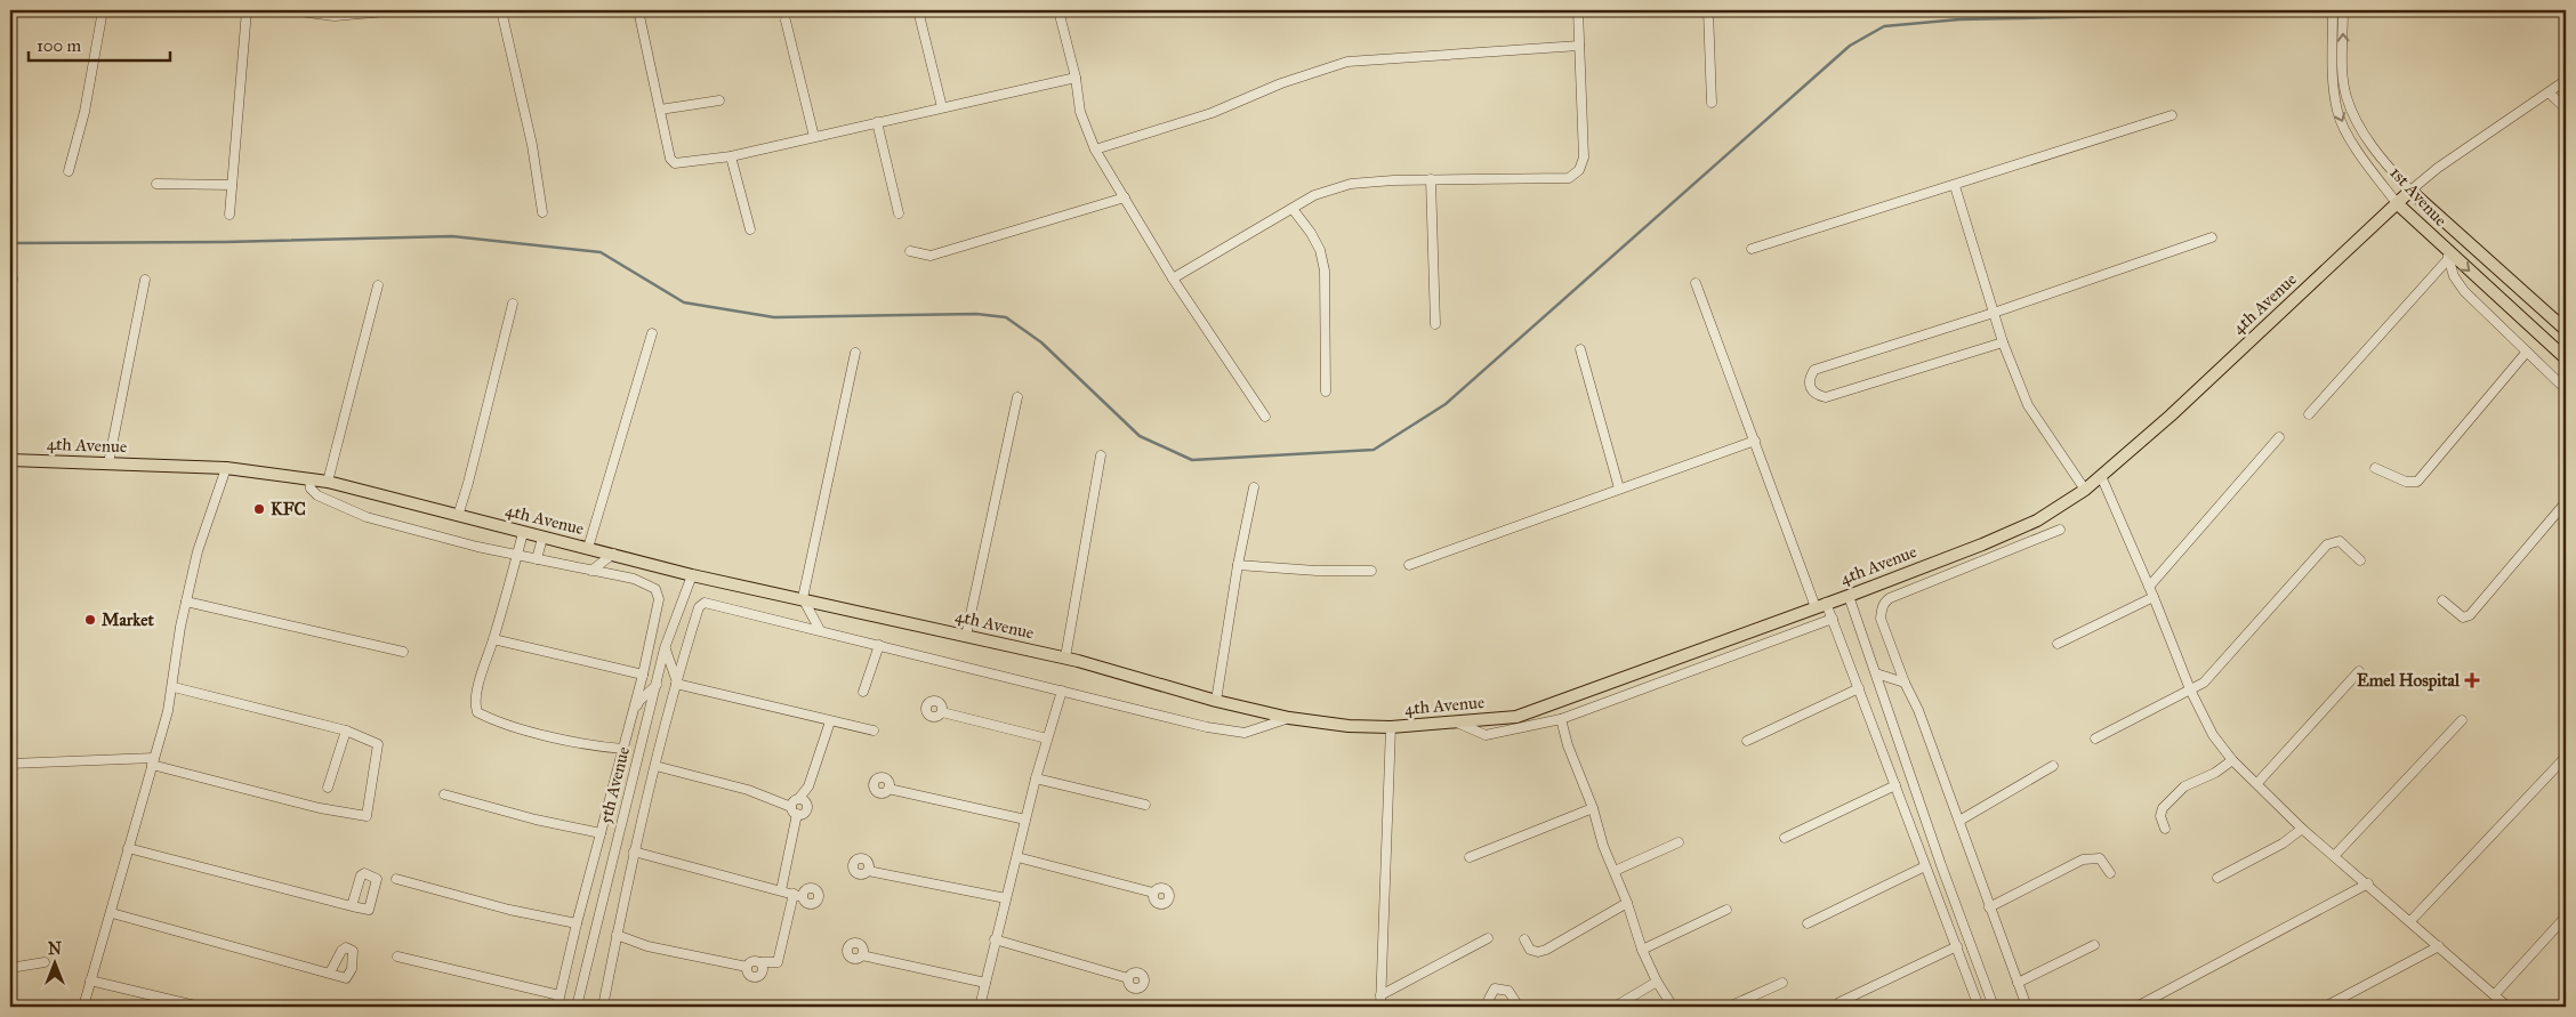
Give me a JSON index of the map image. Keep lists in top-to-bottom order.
{
  "streets": {
    "main road": ["1st Avenue", "4th Avenue"],
    "street": ["5th Avenue"]
  },
  "crossings": [
    ["1st Avenue", "4th Avenue"],
    ["4th Avenue", "5th Avenue"]
  ],
  "places": {
    "other": ["KFC", "Market"],
    "health": ["Emel Hospital"]
  },
  "scale_bar": "100 m",
  "north": "top"
}
